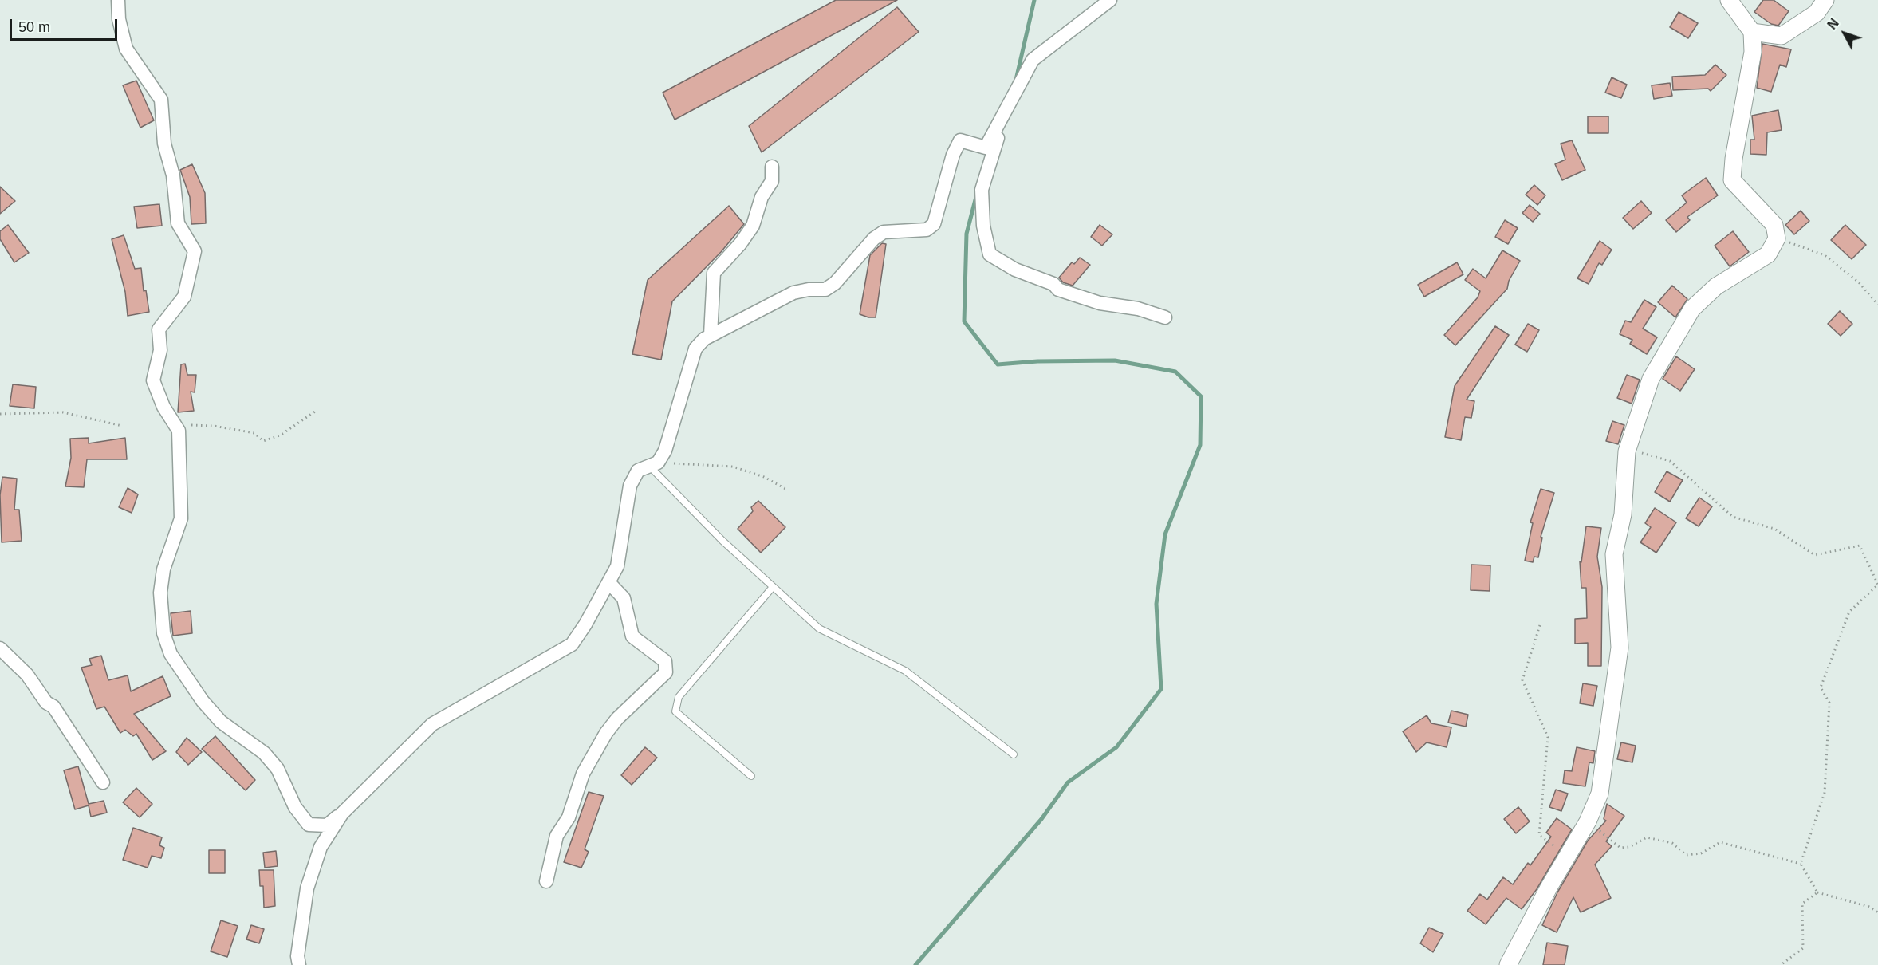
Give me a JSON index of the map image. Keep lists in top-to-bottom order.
{
  "scale_bar": "50 m",
  "north": "top left"
}
